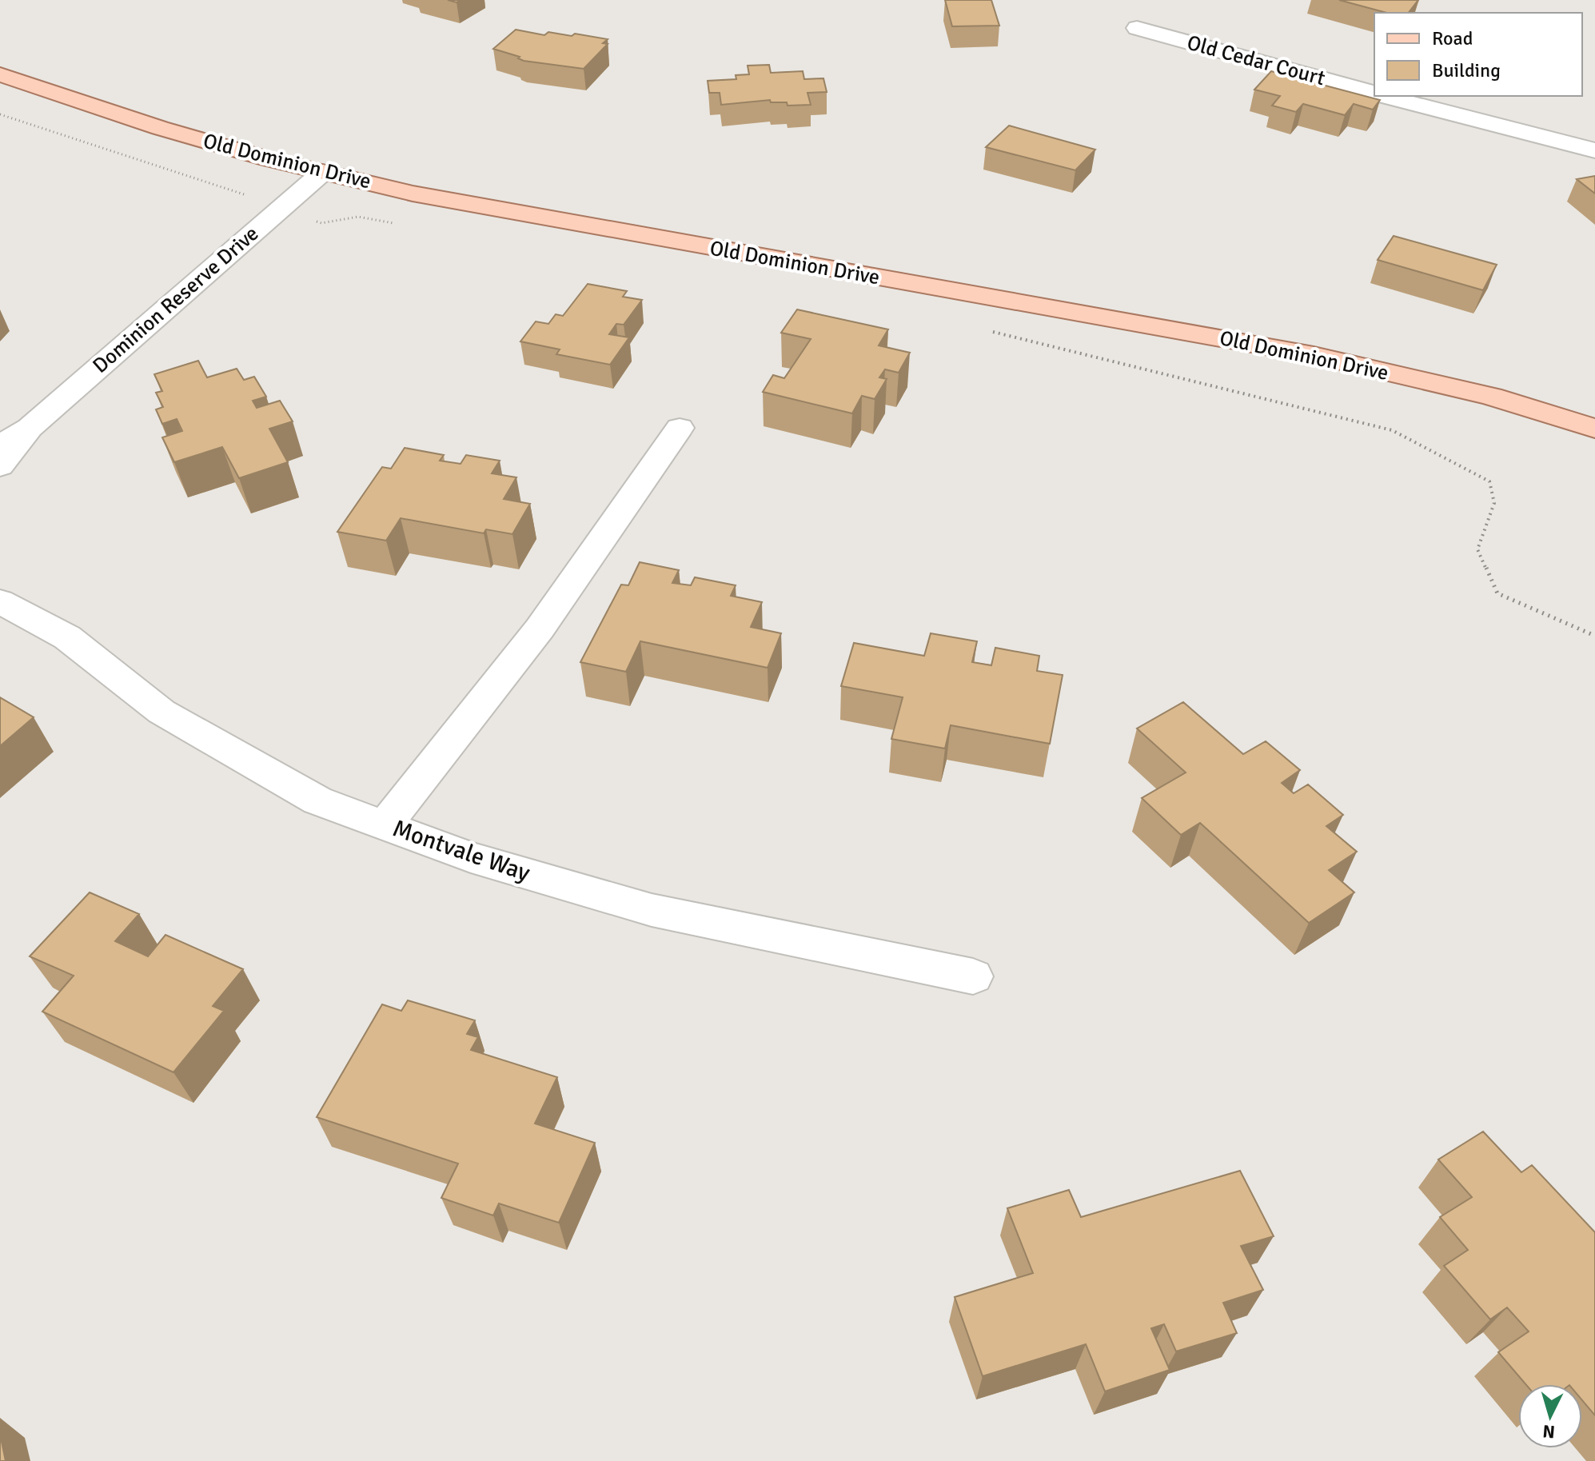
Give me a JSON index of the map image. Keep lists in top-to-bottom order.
{
  "streets": {
    "main road": ["Old Dominion Drive"],
    "street": ["Old Cedar Court", "Dominion Reserve Drive", "Montvale Way"]
  },
  "crossings": [
    ["Old Dominion Drive", "Dominion Reserve Drive"]
  ],
  "legend": ["Road", "Building"],
  "north": "bottom"
}
